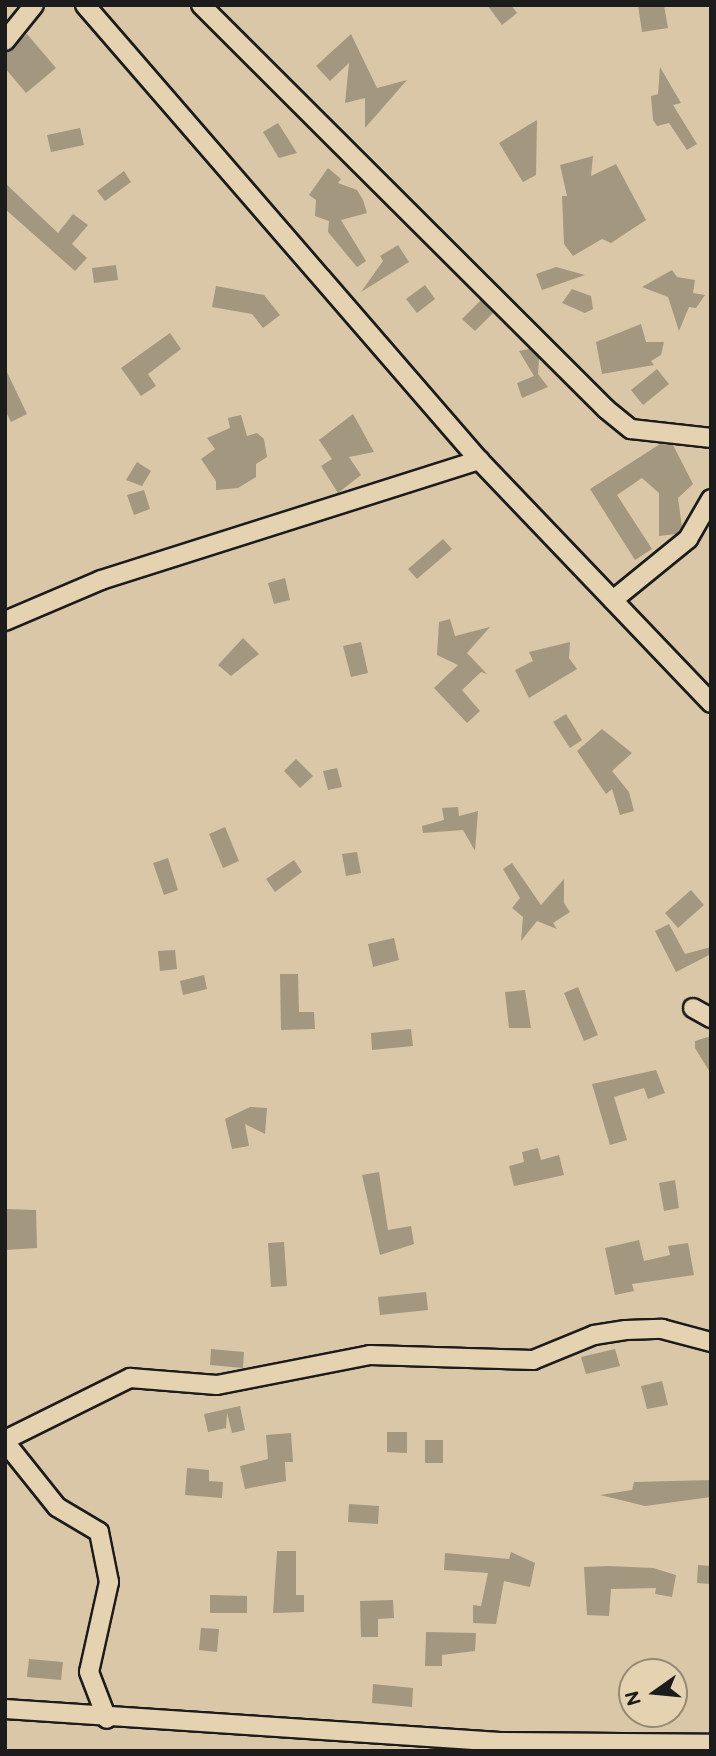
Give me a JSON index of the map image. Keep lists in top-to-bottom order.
{
  "north": "left"
}
